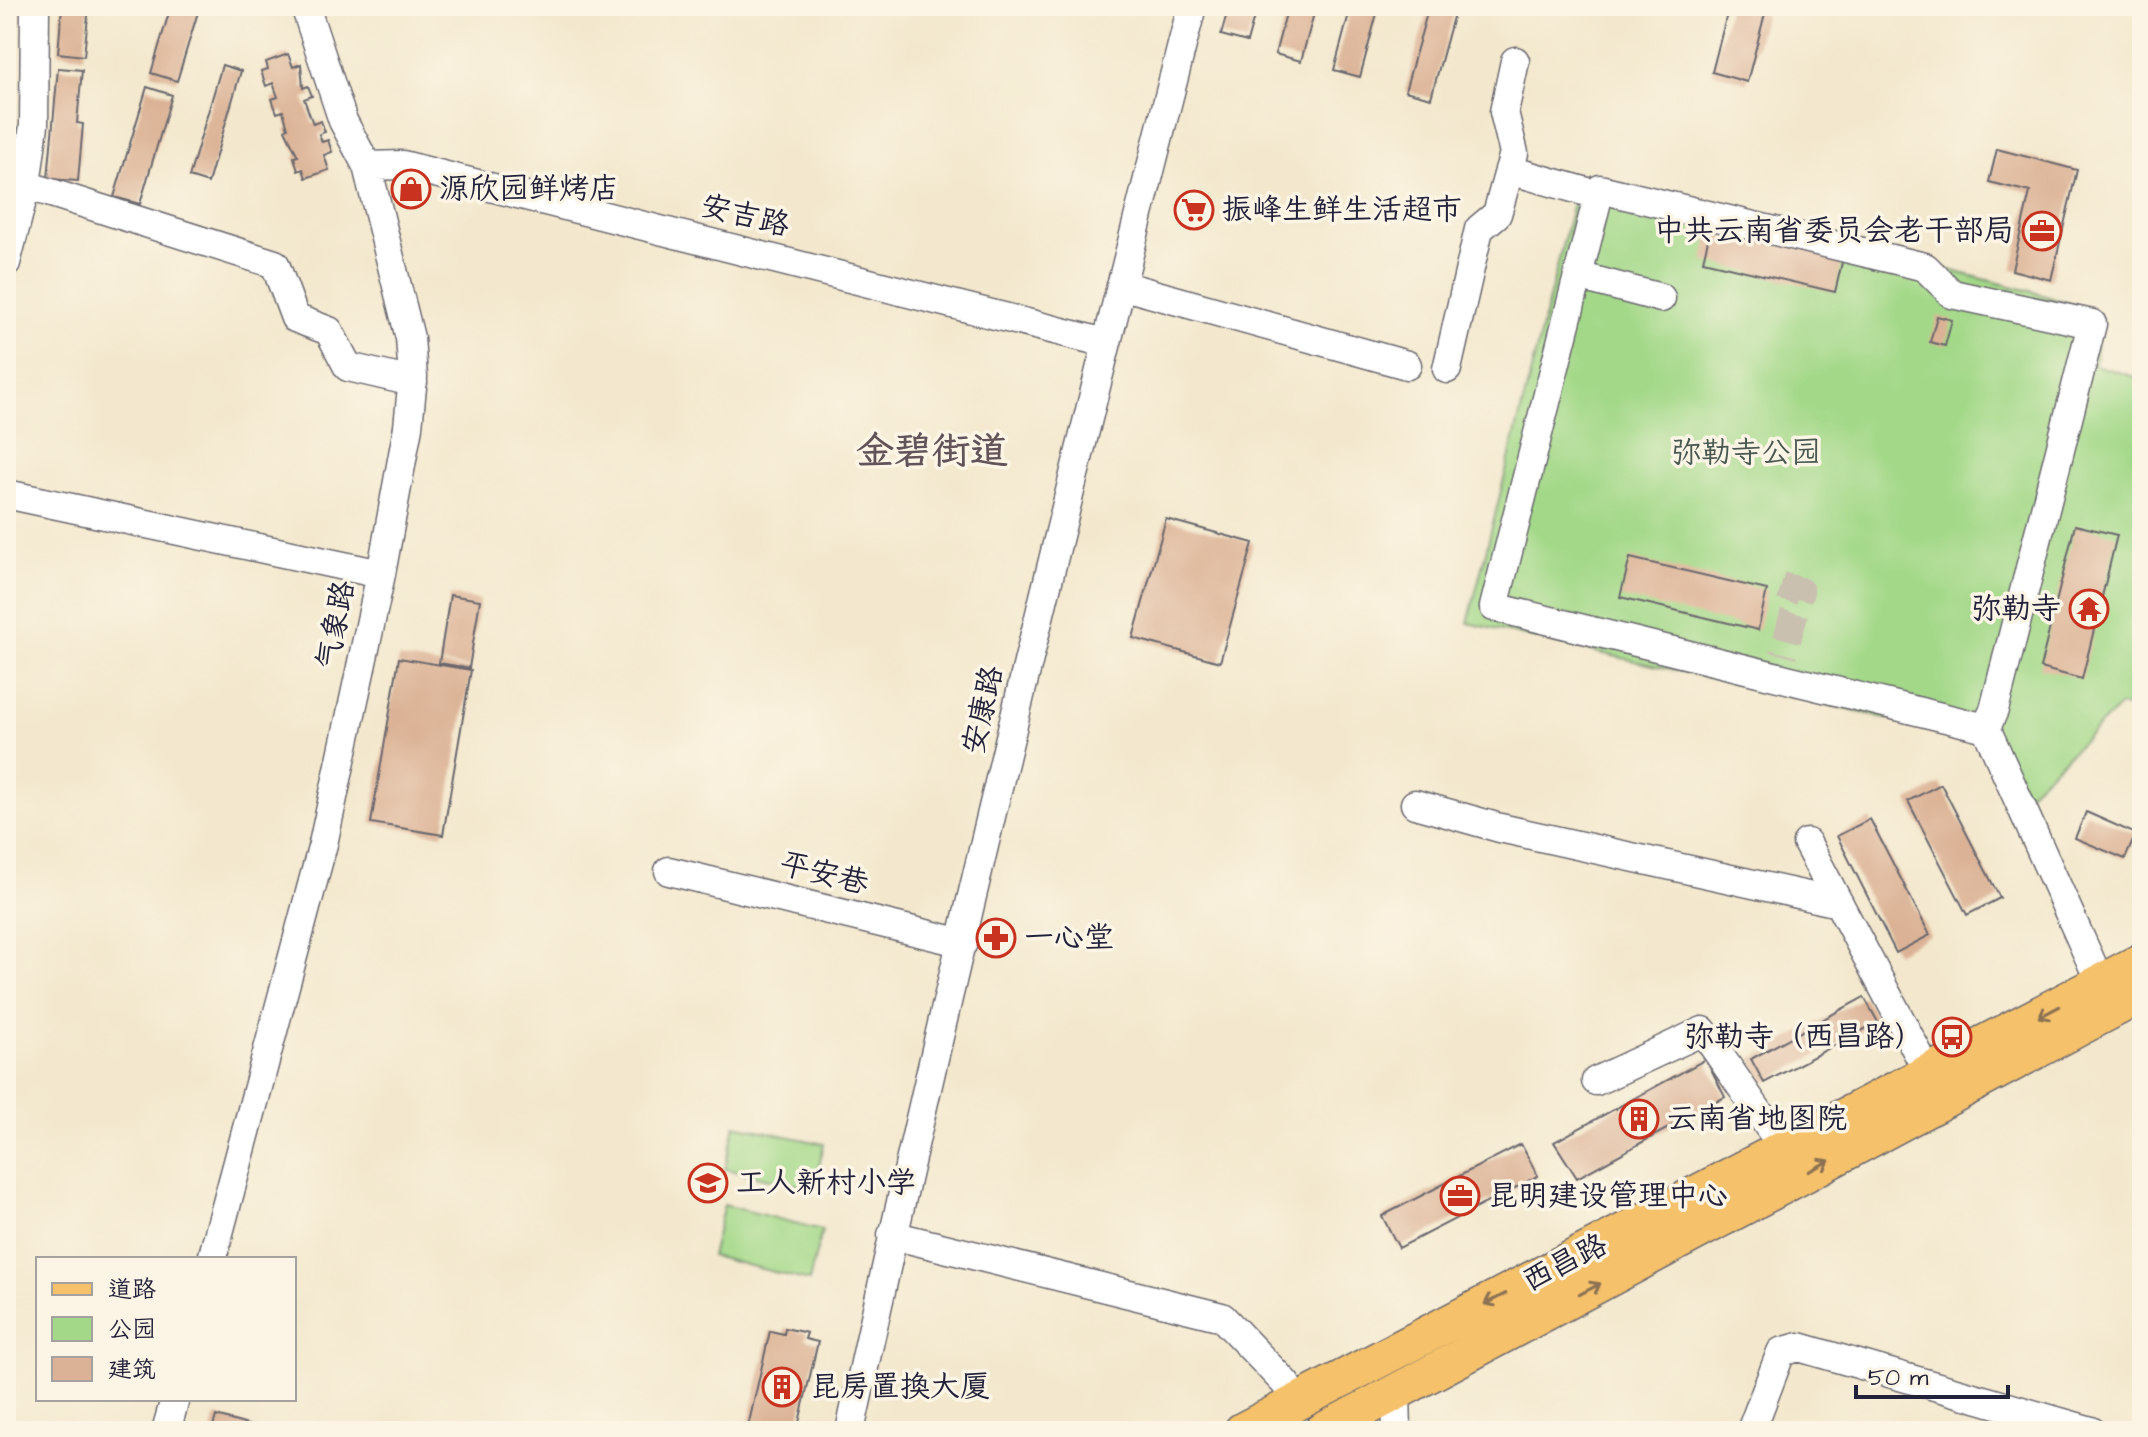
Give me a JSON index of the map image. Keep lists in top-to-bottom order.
{
  "streets": {
    "main road": ["西昌路"],
    "street": [
      "安吉路",
      "气象路",
      "安康路",
      "平安巷"
    ]
  },
  "crossings": [
    ["安吉路", "气象路"],
    ["安吉路", "安康路"],
    ["安康路", "平安巷"]
  ],
  "districts": ["金碧街道"],
  "parks": ["弥勒寺公园"],
  "places": {
    "shop": ["源欣园鲜烤店"],
    "supermarket": ["振峰生鲜生活超市"],
    "office": ["中共云南省委员会老干部局", "昆明建设管理中心"],
    "temple": ["弥勒寺"],
    "pharmacy": ["一心堂"],
    "bus stop": ["弥勒寺（西昌路）"],
    "building": ["云南省地图院", "昆房置换大厦"],
    "school or university": ["工人新村小学"]
  },
  "legend": ["道路", "公园", "建筑"],
  "scale_bar": "50 m"
}
